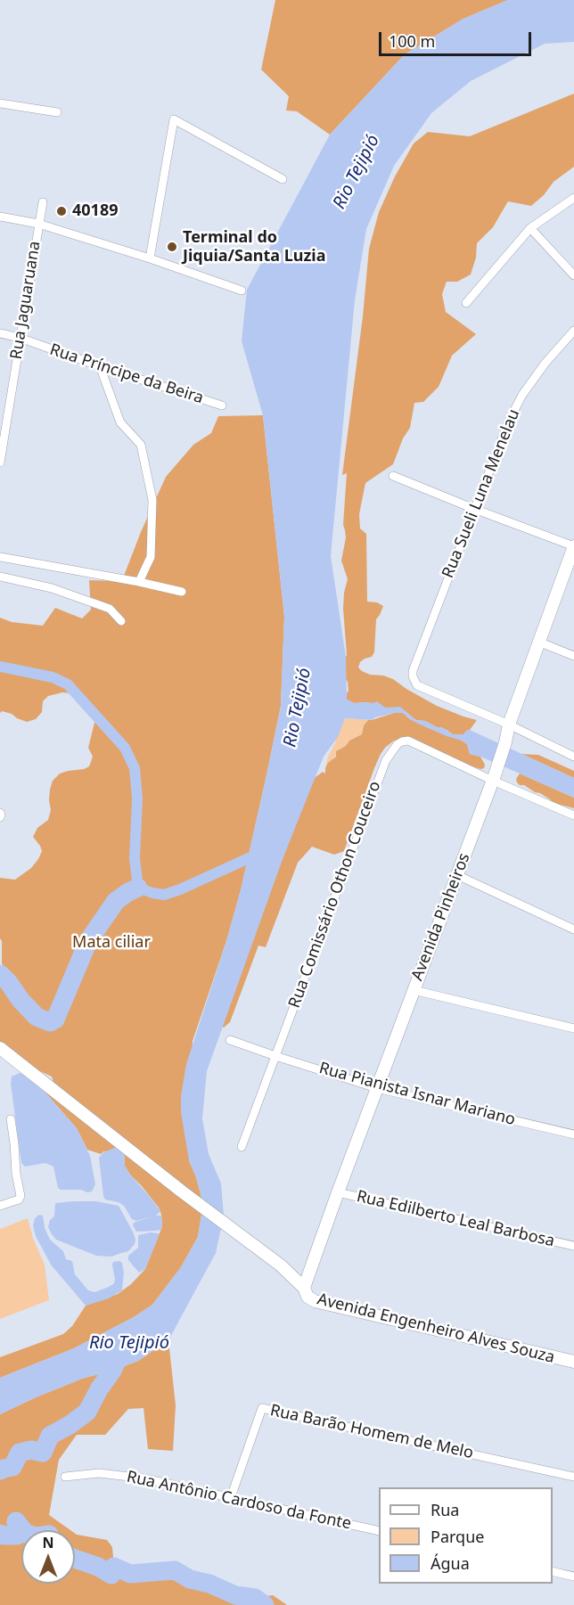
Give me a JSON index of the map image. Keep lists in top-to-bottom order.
{
  "streets": {
    "street": [
      "Rua Jaguaruana",
      "Rua Príncipe da Beira",
      "Rua Sueli Luna Menelau",
      "Rua Comissário Othon Couceiro",
      "Avenida Pinheiros",
      "Rua Pianista Isnar Mariano",
      "Rua Edilberto Leal Barbosa",
      "Avenida Engenheiro Alves Souza",
      "Rua Barão Homem de Melo",
      "Rua Antônio Cardoso da Fonte"
    ]
  },
  "crossings": [
    ["Rua Jaguaruana", "Rua Príncipe da Beira"],
    ["Rua Sueli Luna Menelau", "Avenida Pinheiros"],
    ["Rua Comissário Othon Couceiro", "Avenida Pinheiros"],
    ["Rua Comissário Othon Couceiro", "Rua Pianista Isnar Mariano"],
    ["Avenida Pinheiros", "Rua Pianista Isnar Mariano"],
    ["Avenida Pinheiros", "Rua Edilberto Leal Barbosa"],
    ["Avenida Pinheiros", "Avenida Engenheiro Alves Souza"],
    ["Rua Barão Homem de Melo", "Rua Antônio Cardoso da Fonte"]
  ],
  "water": ["Rio Tejipió"],
  "parks": ["Mata ciliar"],
  "places": ["40189", "Terminal do Jiquia/Santa Luzia"],
  "legend": ["Rua", "Parque", "Água"],
  "scale_bar": "100 m",
  "north": "top"
}
